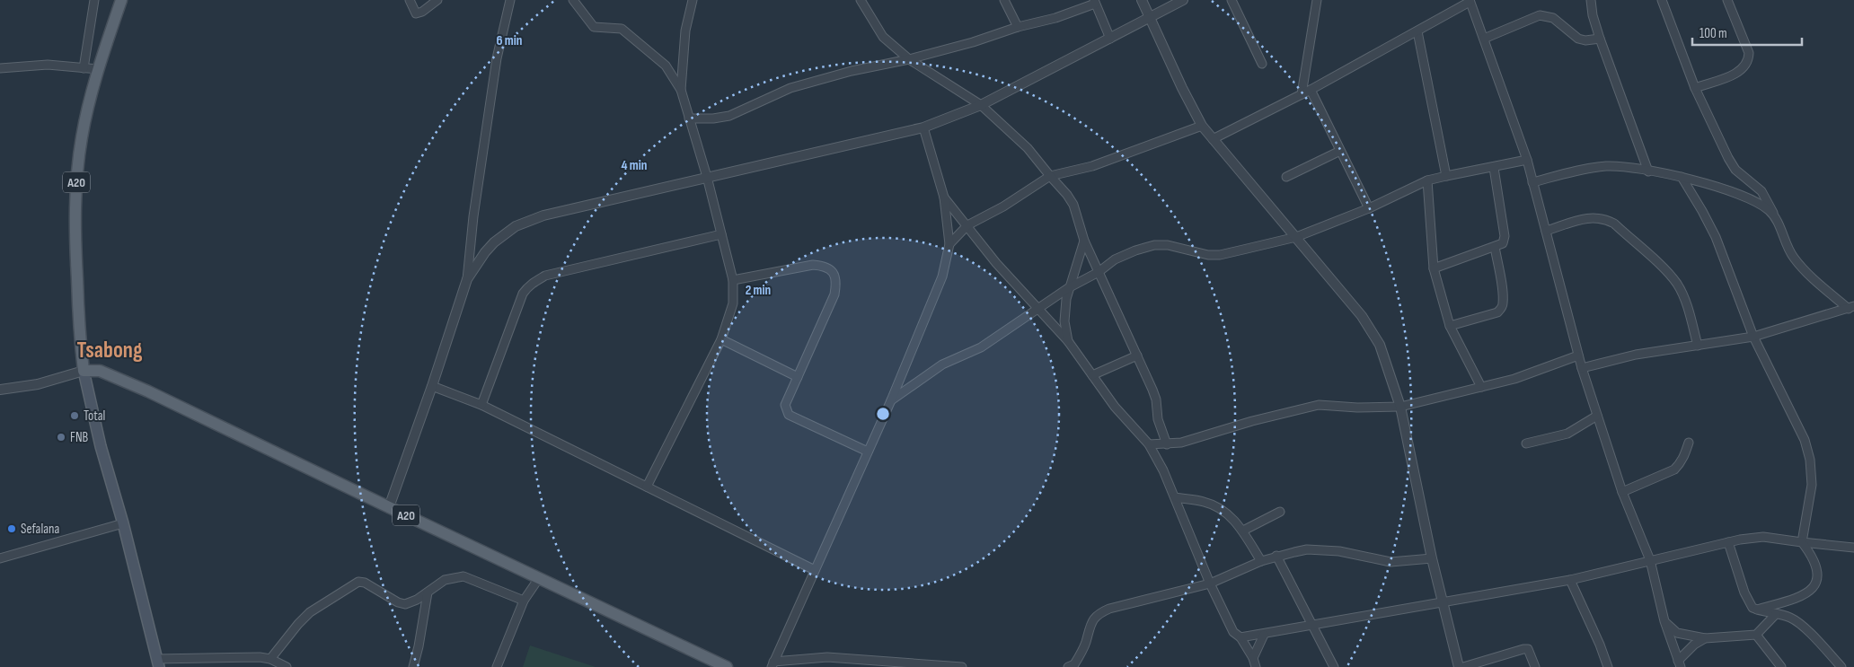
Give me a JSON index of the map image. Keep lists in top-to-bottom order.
{
  "streets": {
    "main road": ["A20"]
  },
  "districts": ["Tsabong"],
  "places": ["Total", "FNB", "Sefalana"],
  "scale_bar": "100 m",
  "rings": ["6 min", "4 min", "2 min"]
}
